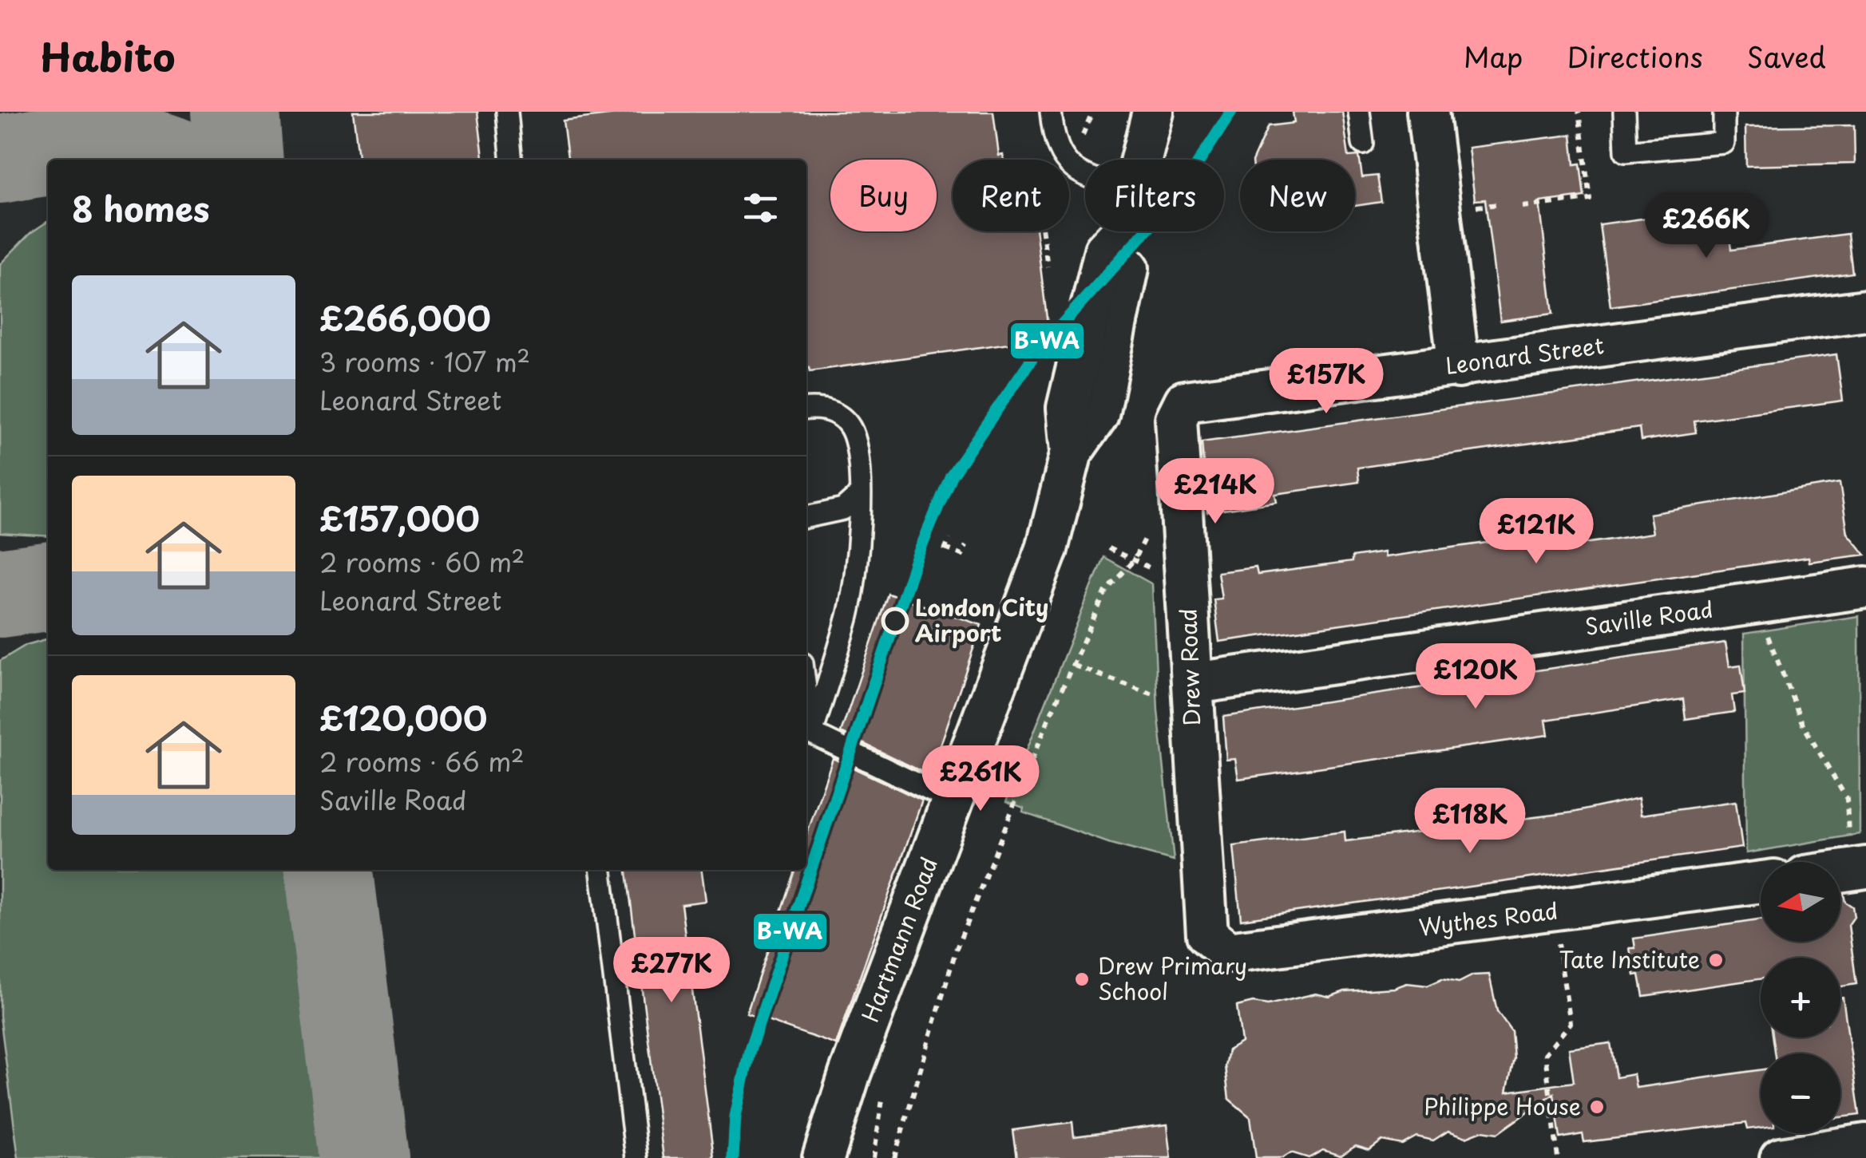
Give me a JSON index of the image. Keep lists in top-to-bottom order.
{
  "streets": {
    "street": [
      "Leonard Street",
      "Saville Road",
      "Drew Road",
      "Wythes Road",
      "Hartmann Road"
    ]
  },
  "crossings": [
    ["Leonard Street", "Drew Road"],
    ["Saville Road", "Drew Road"],
    ["Drew Road", "Wythes Road"]
  ],
  "places": [
    "London City Airport",
    "Tate Institute",
    "Drew Primary School",
    "Philippe House"
  ],
  "lines": ["transit line B-WA"],
  "north": "left",
  "page": {
    "header": "Habito",
    "nav": ["Map", "Directions", "Saved"],
    "chip": [
      "Buy",
      "Rent",
      "Filters",
      "New"
    ],
    "heading": "8 homes",
    "price": [
      "£266K",
      "£157K",
      "£214K",
      "£121K",
      "£120K",
      "£261K",
      "£118K",
      "£277K"
    ],
    "list": [
      {
        "name": "£266,000",
        "note": "3 rooms · 107 m² · Leonard Street"
      },
      {
        "name": "£157,000",
        "note": "2 rooms · 60 m² · Leonard Street"
      },
      {
        "name": "£120,000",
        "note": "2 rooms · 66 m² · Saville Road"
      }
    ],
    "map_buttons": ["+", "−"]
  }
}
